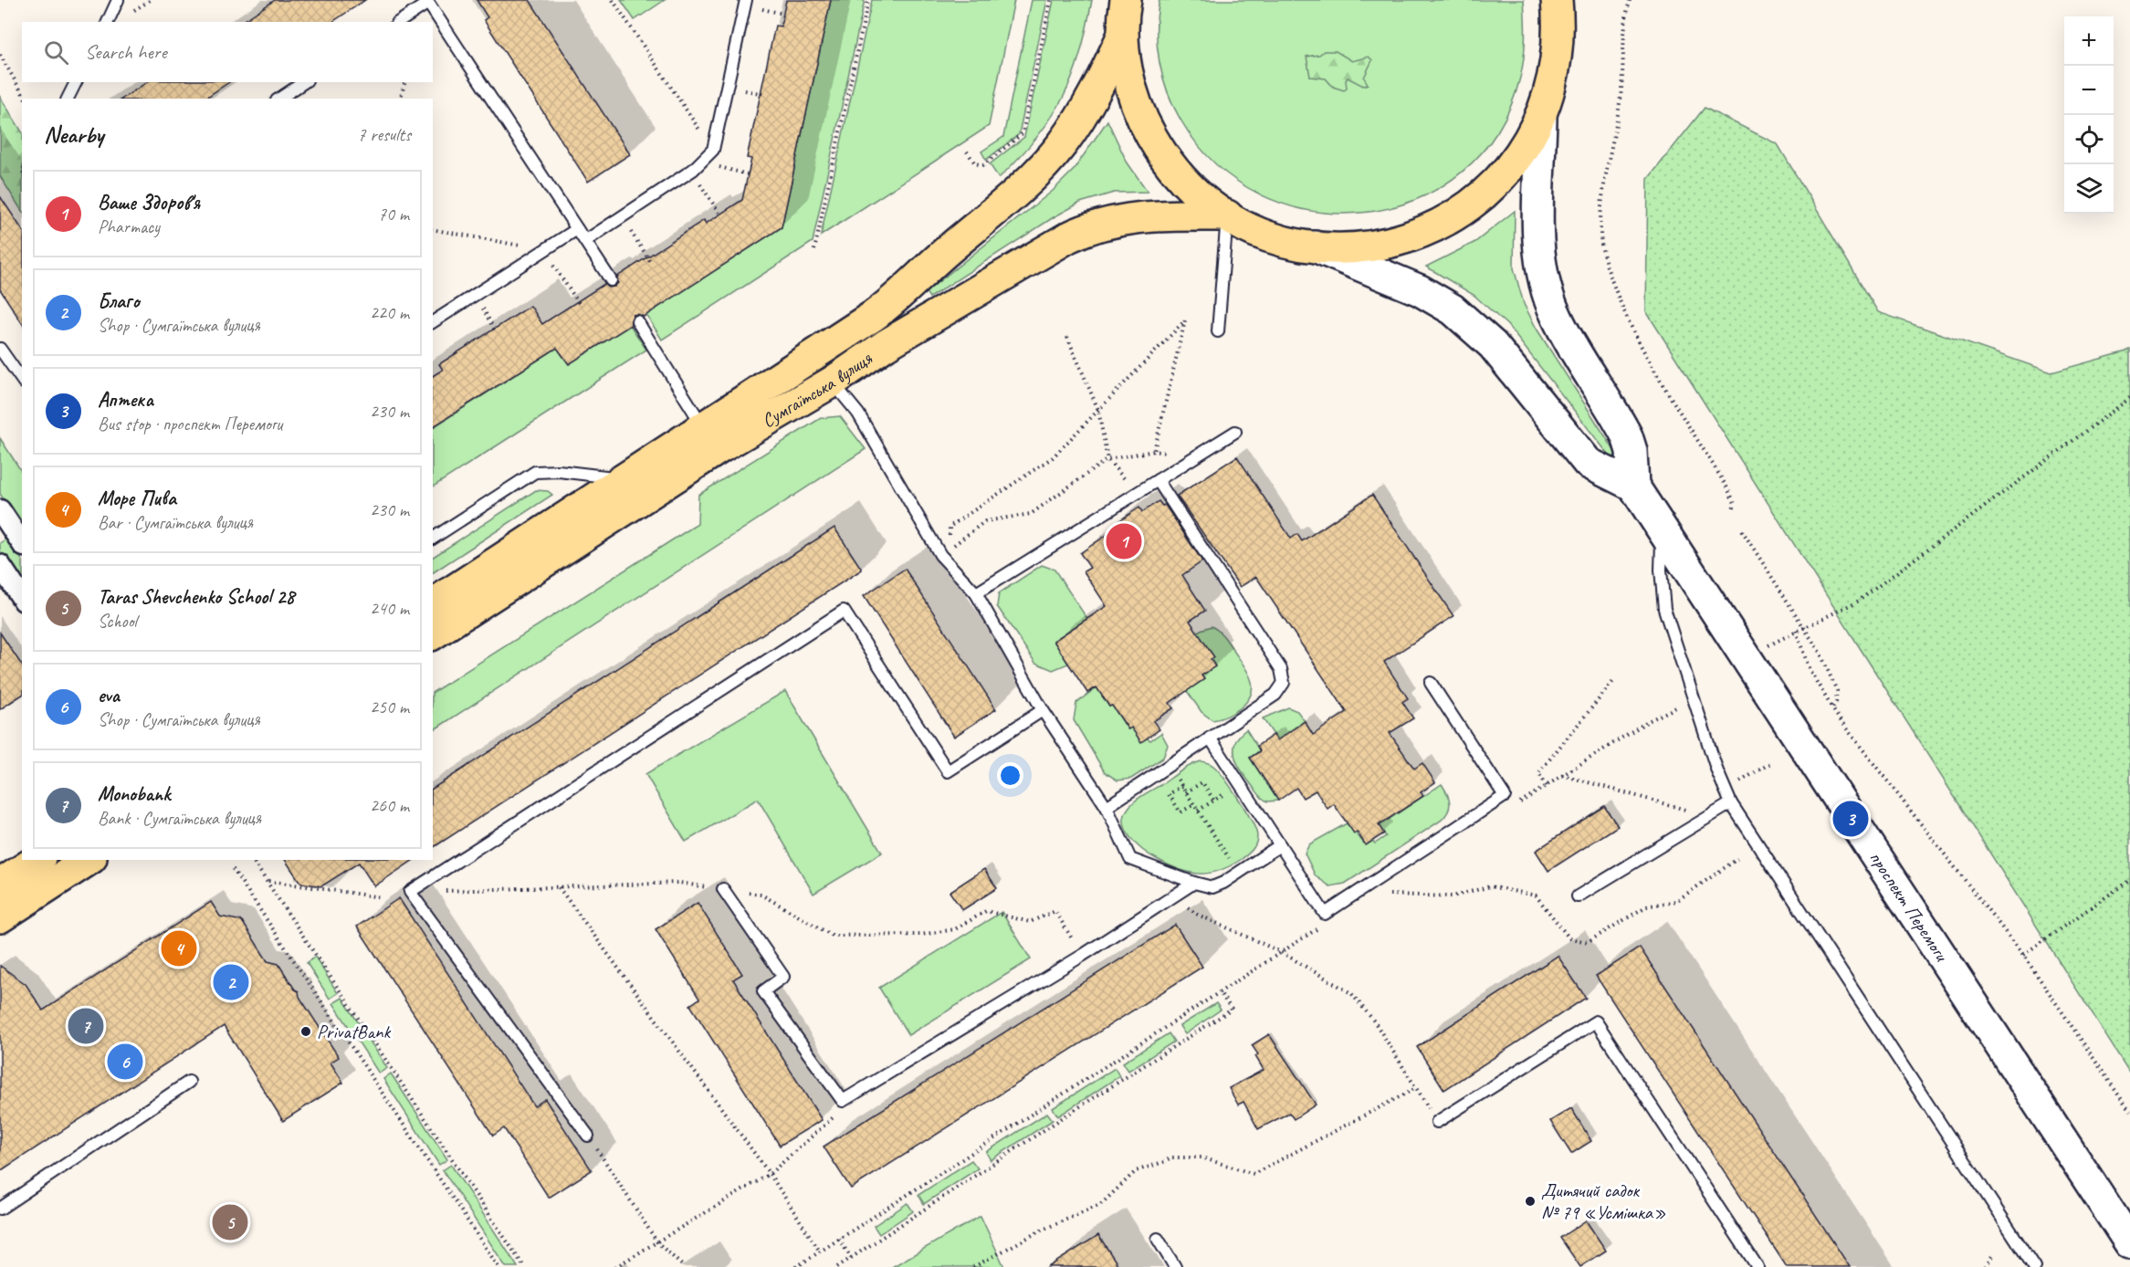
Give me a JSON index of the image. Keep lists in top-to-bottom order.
{
  "streets": {
    "main road": ["Сумгаїтська вулиця", "проспект Перемоги"]
  },
  "places": ["PrivatBank", "Дитячий садок № 79 «Усмішка»"],
  "page": {
    "map_buttons": ["+", "−"],
    "search": "Search here",
    "heading": ["Nearby", "7 results"],
    "list": [
      {
        "mark": "1",
        "name": "Ваше Здоров'я",
        "note": "Pharmacy",
        "value": "70 m"
      },
      {
        "mark": "2",
        "name": "Благо",
        "note": "Shop · Сумгаїтська вулиця",
        "value": "220 m"
      },
      {
        "mark": "3",
        "name": "Аптека",
        "note": "Bus stop · проспект Перемоги",
        "value": "230 m"
      },
      {
        "mark": "4",
        "name": "Море Пива",
        "note": "Bar · Сумгаїтська вулиця",
        "value": "230 m"
      },
      {
        "mark": "5",
        "name": "Taras Shevchenko School 28",
        "note": "School",
        "value": "240 m"
      },
      {
        "mark": "6",
        "name": "eva",
        "note": "Shop · Сумгаїтська вулиця",
        "value": "250 m"
      },
      {
        "mark": "7",
        "name": "Monobank",
        "note": "Bank · Сумгаїтська вулиця",
        "value": "260 m"
      }
    ],
    "pins": [
      "1",
      "3",
      "4",
      "2",
      "7",
      "6",
      "5"
    ]
  }
}
